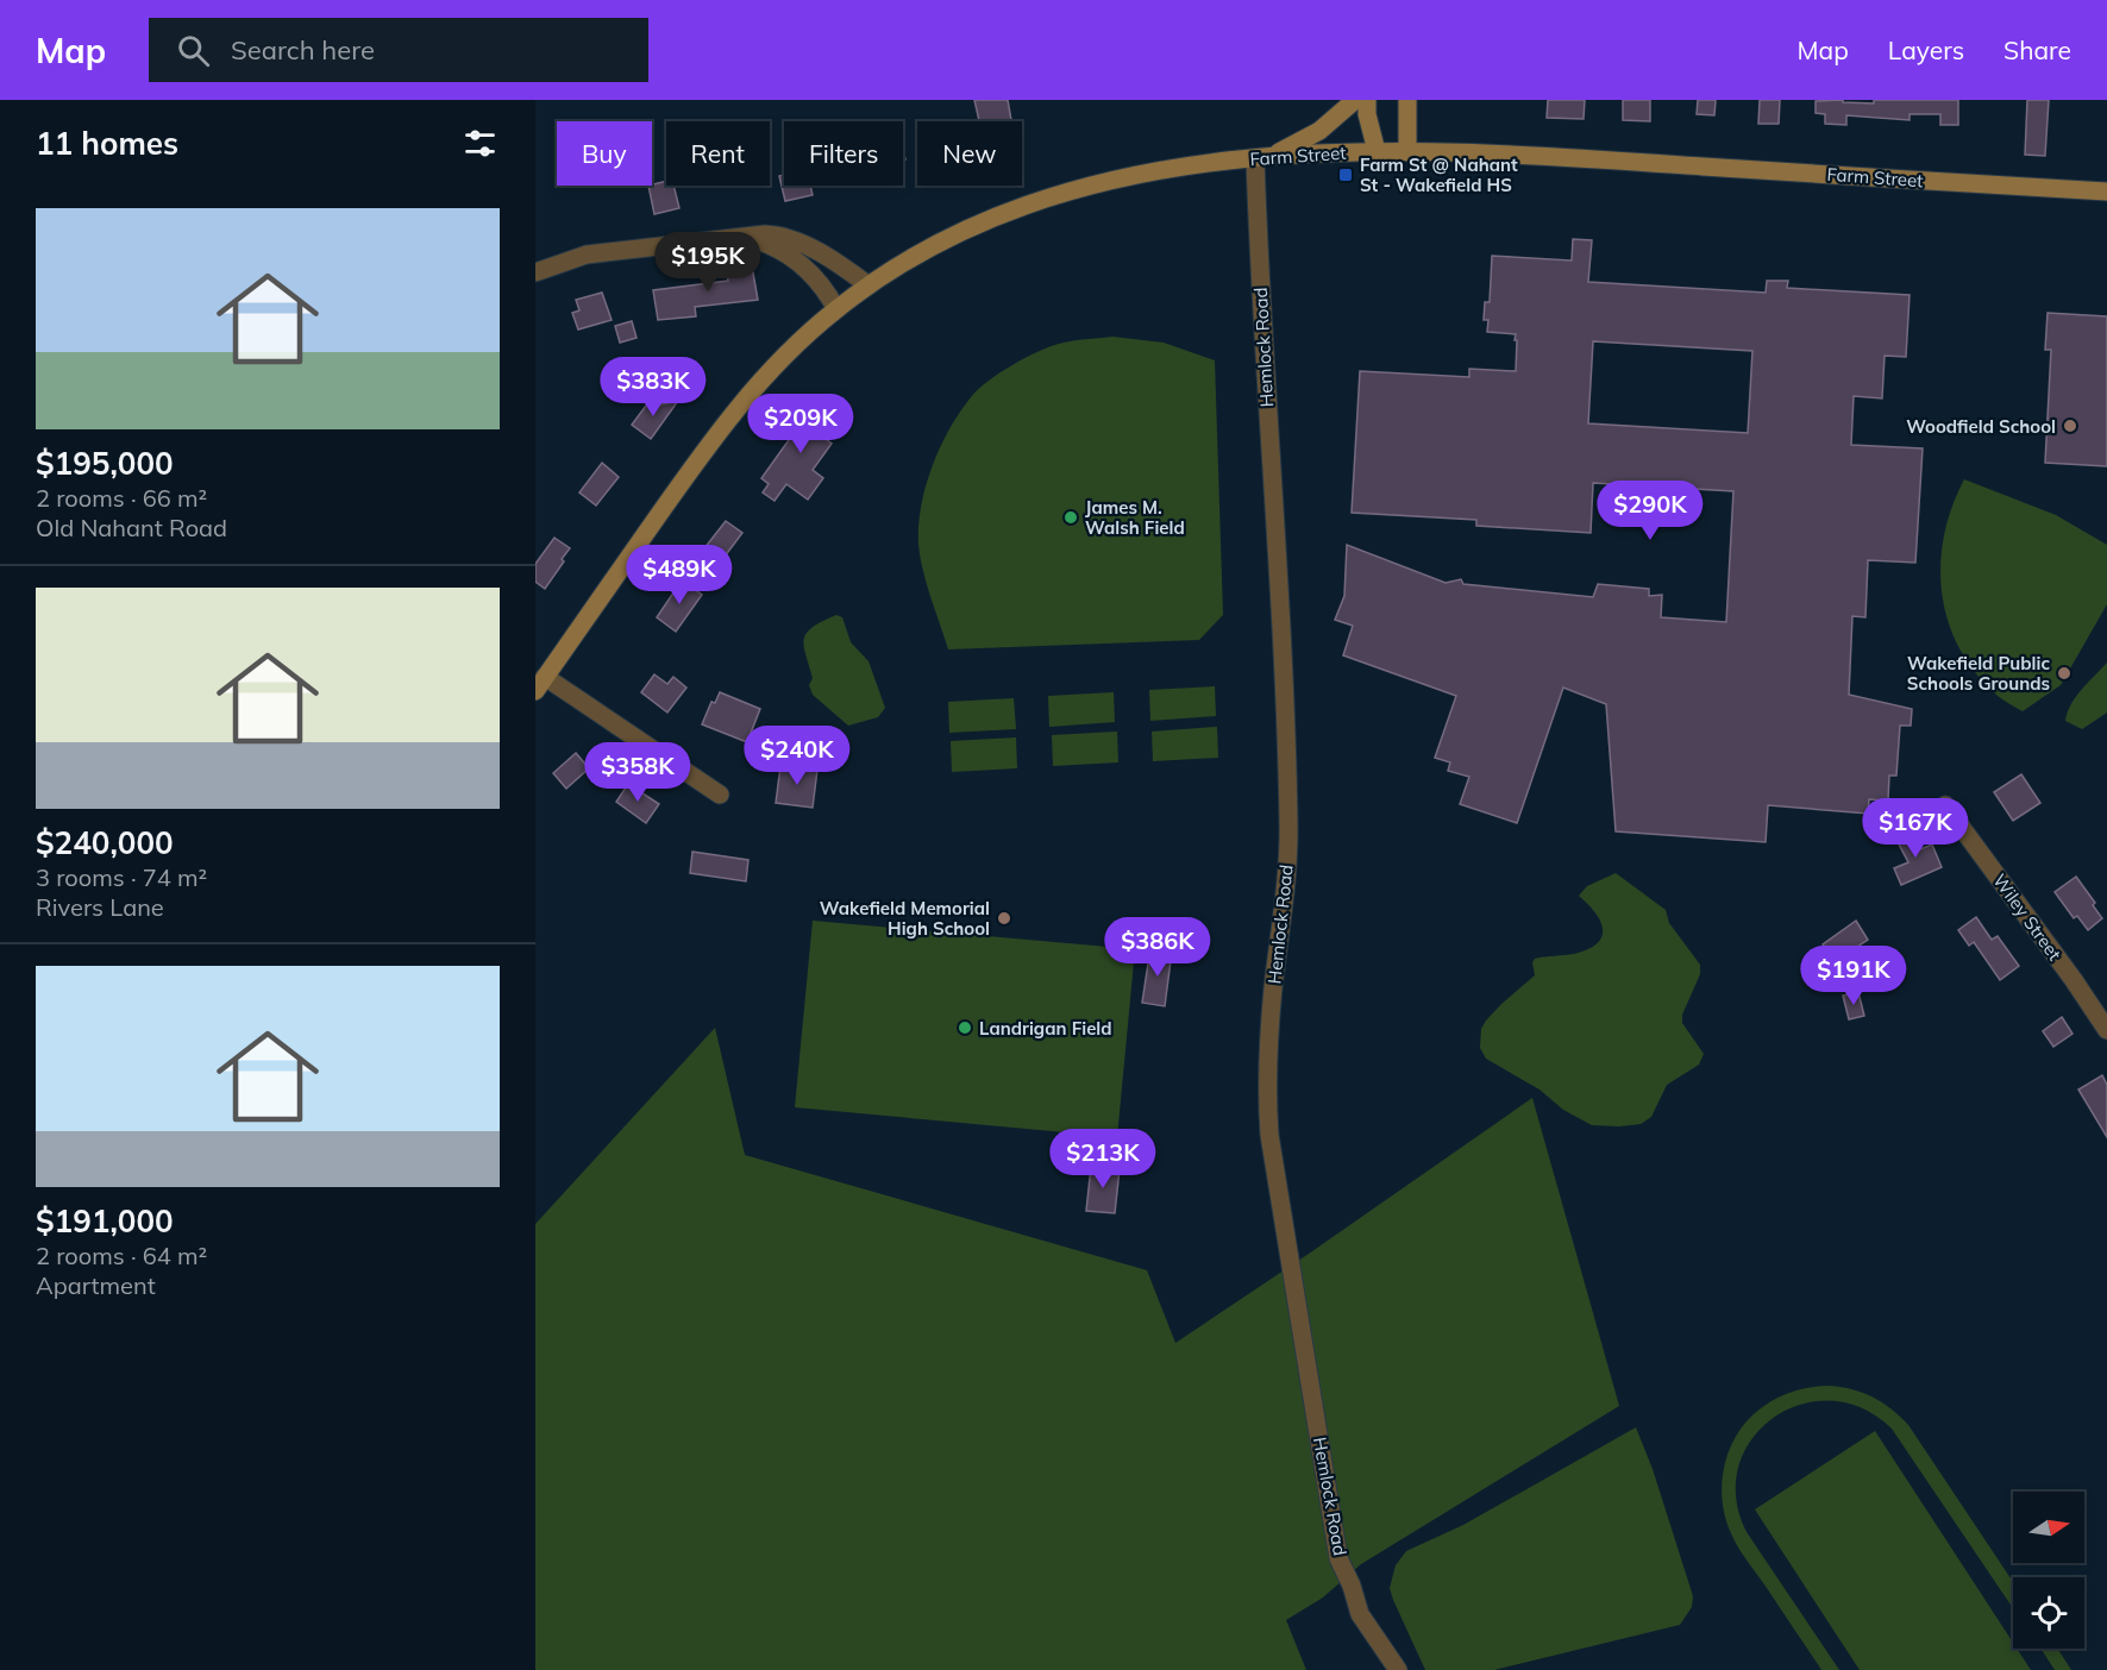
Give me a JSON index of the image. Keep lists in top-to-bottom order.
{
  "streets": {
    "main road": ["Farm Street"],
    "street": ["Hemlock Road", "Wiley Street"]
  },
  "crossings": [
    ["Farm Street", "Hemlock Road"]
  ],
  "places": {
    "transit": ["Farm St @ Nahant St - Wakefield HS"],
    "other": [
      "Woodfield School",
      "James M. Walsh Field",
      "Wakefield Public Schools Grounds",
      "Wakefield Memorial High School",
      "Landrigan Field"
    ]
  },
  "north": "right",
  "page": {
    "header": "Map",
    "search": "Search here",
    "nav": ["Map", "Layers", "Share"],
    "heading": "11 homes",
    "chip": [
      "Buy",
      "Rent",
      "Filters",
      "New"
    ],
    "list": [
      {
        "name": "$195,000",
        "note": "2 rooms · 66 m² · Old Nahant Road"
      },
      {
        "name": "$240,000",
        "note": "3 rooms · 74 m² · Rivers Lane"
      },
      {
        "name": "$191,000",
        "note": "2 rooms · 64 m² · Apartment"
      }
    ],
    "price": [
      "$195K",
      "$383K",
      "$209K",
      "$290K",
      "$489K",
      "$240K",
      "$358K",
      "$167K",
      "$386K",
      "$191K",
      "$213K"
    ]
  }
}
